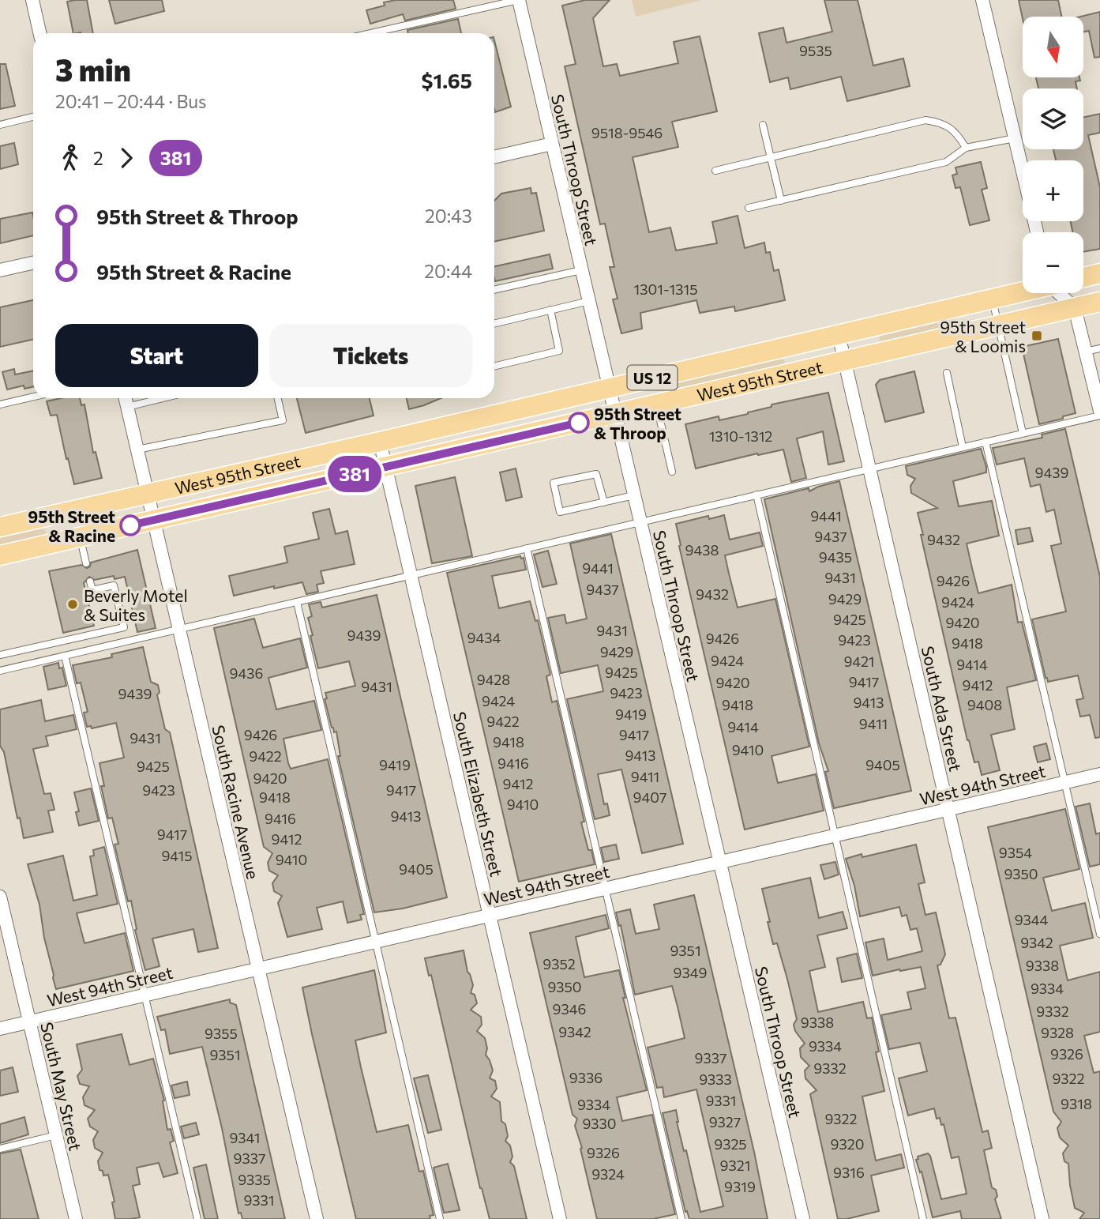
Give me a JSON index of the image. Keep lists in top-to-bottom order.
{
  "streets": {
    "main road": ["US 12", "West 95th Street"],
    "street": [
      "South Throop Street",
      "South Ada Street",
      "West 94th Street",
      "South Elizabeth Street",
      "South Racine Avenue",
      "South May Street"
    ]
  },
  "crossings": [
    ["South Throop Street", "West 95th Street"],
    ["South Throop Street", "West 94th Street"],
    ["West 95th Street", "South Ada Street"],
    ["West 95th Street", "South Elizabeth Street"],
    ["West 95th Street", "South Racine Avenue"],
    ["South Ada Street", "West 94th Street"],
    ["West 94th Street", "South Elizabeth Street"],
    ["West 94th Street", "South Racine Avenue"],
    ["West 94th Street", "South May Street"]
  ],
  "places": {
    "transit": ["95th Street & Loomis"],
    "other": ["95th Street & Throop", "95th Street & Racine", "Beverly Motel & Suites"]
  },
  "lines": ["bus line 381"],
  "house_numbers": [
    "9535",
    "9518-9546",
    "1301-1315",
    "1310-1312",
    "9439",
    "9441",
    "9437",
    "9432",
    "9438",
    "9435",
    "9441",
    "9431",
    "9426",
    "9437",
    "9432",
    "9429",
    "9424",
    "9425",
    "9420",
    "9431",
    "9439",
    "9434",
    "9426",
    "9423",
    "9418",
    "9429",
    "9424",
    "9421",
    "9414",
    "9425",
    "9436",
    "9428",
    "9417",
    "9420",
    "9412",
    "9431",
    "9423",
    "9439",
    "9424",
    "9413",
    "9418",
    "9408",
    "9419",
    "9422",
    "9411",
    "9414",
    "9426",
    "9417",
    "9431",
    "9418",
    "9410",
    "9413",
    "9422",
    "9416",
    "9419",
    "9405",
    "9425",
    "9411",
    "9420",
    "9412",
    "9423",
    "9417",
    "9418",
    "9407",
    "9410",
    "9413",
    "9416",
    "9417",
    "9412",
    "9354",
    "9415",
    "9410",
    "9405",
    "9350",
    "9344",
    "9342",
    "9351",
    "9352",
    "9338",
    "9349",
    "9350",
    "9334",
    "9346",
    "9332",
    "9338",
    "9342",
    "9328",
    "9355",
    "9334",
    "9326",
    "9351",
    "9337",
    "9332",
    "9336",
    "9322",
    "9333",
    "9331",
    "9318",
    "9334",
    "9322",
    "9327",
    "9330",
    "9341",
    "9325",
    "9320",
    "9326",
    "9337",
    "9321",
    "9316",
    "9324",
    "9335",
    "9319",
    "9331"
  ],
  "north": "bottom",
  "page": {
    "on_map": "381",
    "map_buttons": ["+", "−"],
    "heading": ["3 min", "20:41 – 20:44 · Bus", "$1.65"],
    "legs": ["2", "381"],
    "list": [
      {
        "name": "95th Street & Throop",
        "value": "20:43"
      },
      {
        "name": "95th Street & Racine",
        "value": "20:44"
      }
    ],
    "buttons": ["Start", "Tickets"]
  }
}
